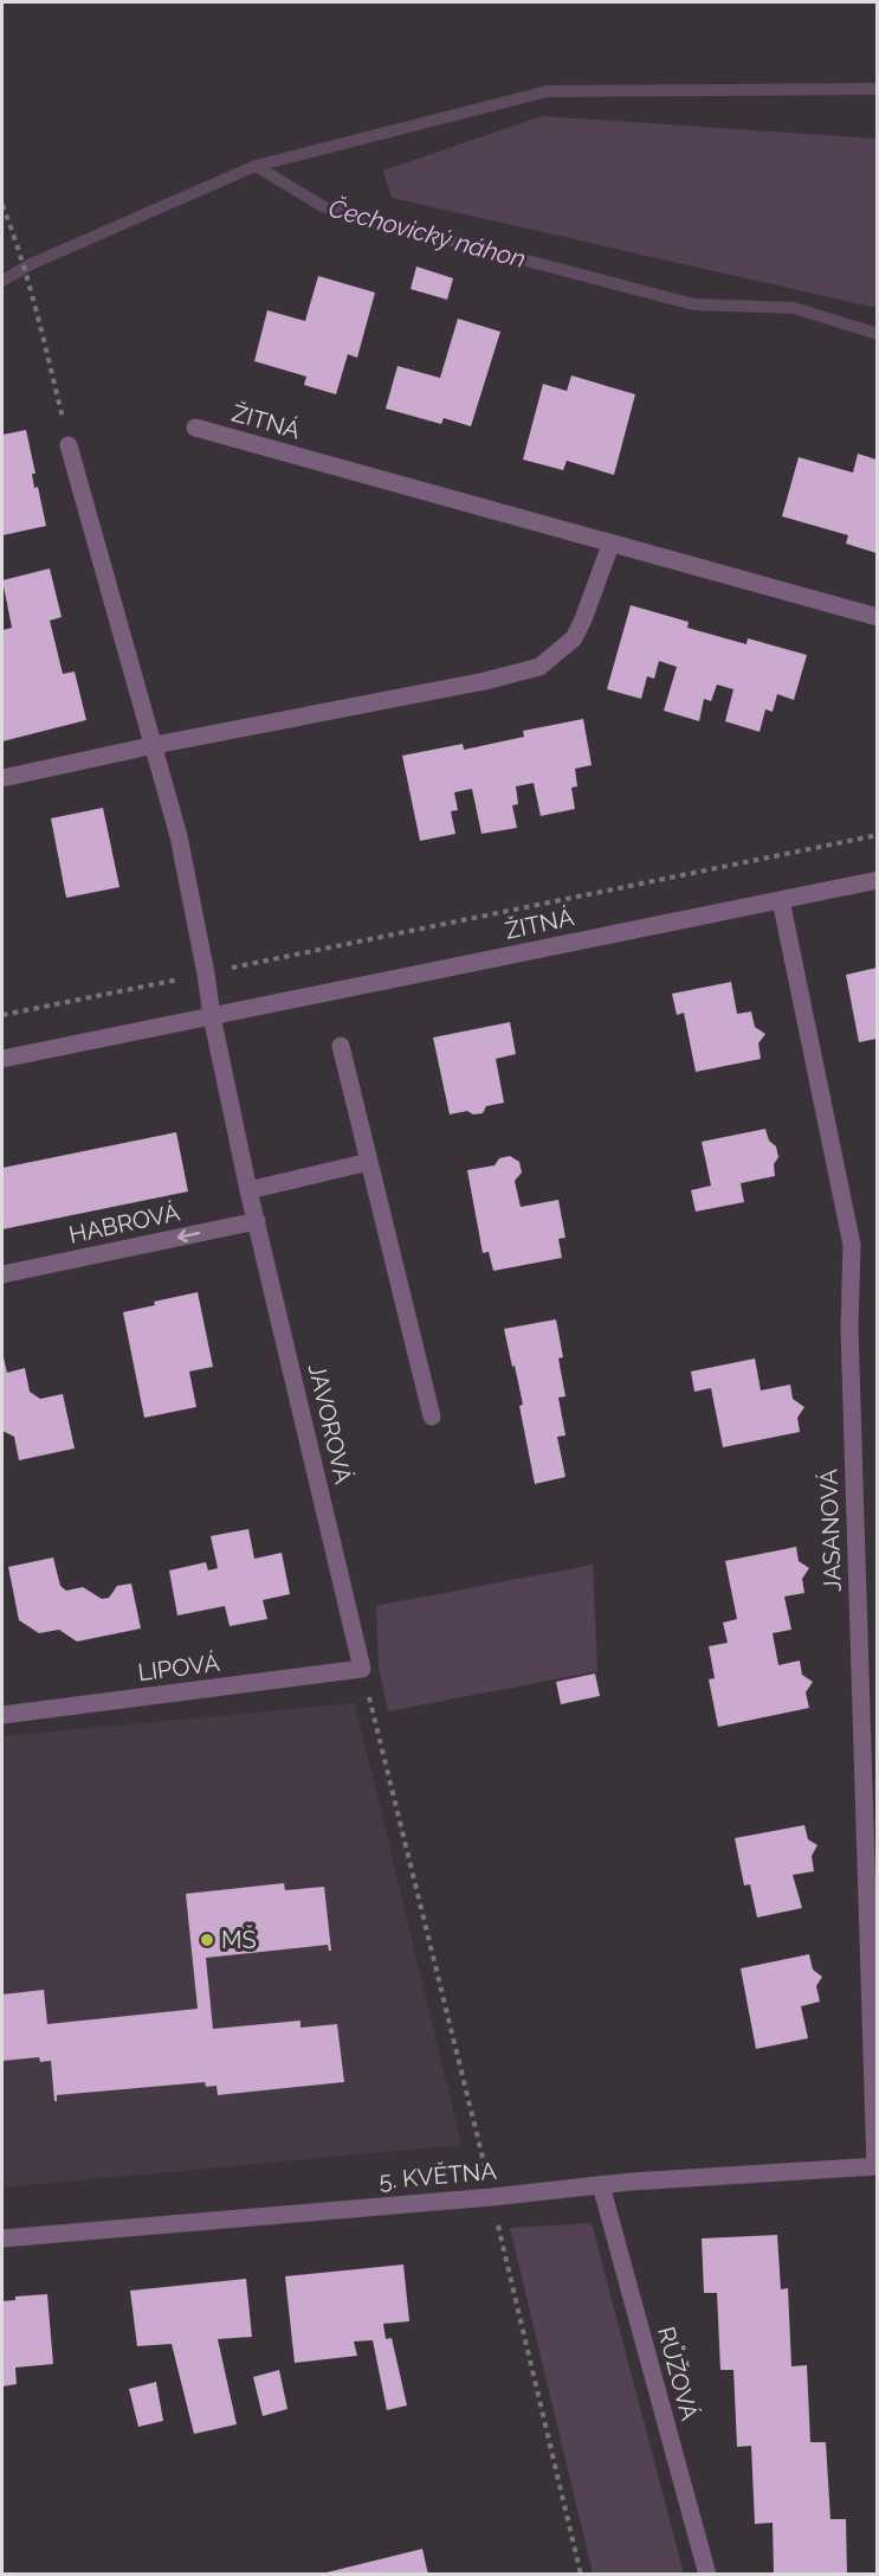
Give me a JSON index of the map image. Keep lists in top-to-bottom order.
{
  "streets": {
    "street": [
      "ŽITNÁ",
      "HABROVÁ",
      "JAVOROVÁ",
      "JASANOVÁ",
      "LIPOVÁ",
      "5. KVĚTNA",
      "RŮŽOVÁ"
    ]
  },
  "crossings": [
    ["ŽITNÁ", "JAVOROVÁ"],
    ["ŽITNÁ", "JASANOVÁ"],
    ["HABROVÁ", "JAVOROVÁ"],
    ["JAVOROVÁ", "LIPOVÁ"],
    ["JASANOVÁ", "5. KVĚTNA"],
    ["5. KVĚTNA", "RŮŽOVÁ"]
  ],
  "one_way": ["HABROVÁ"],
  "water": ["Čechovický náhon"],
  "places": ["MŠ"]
}
